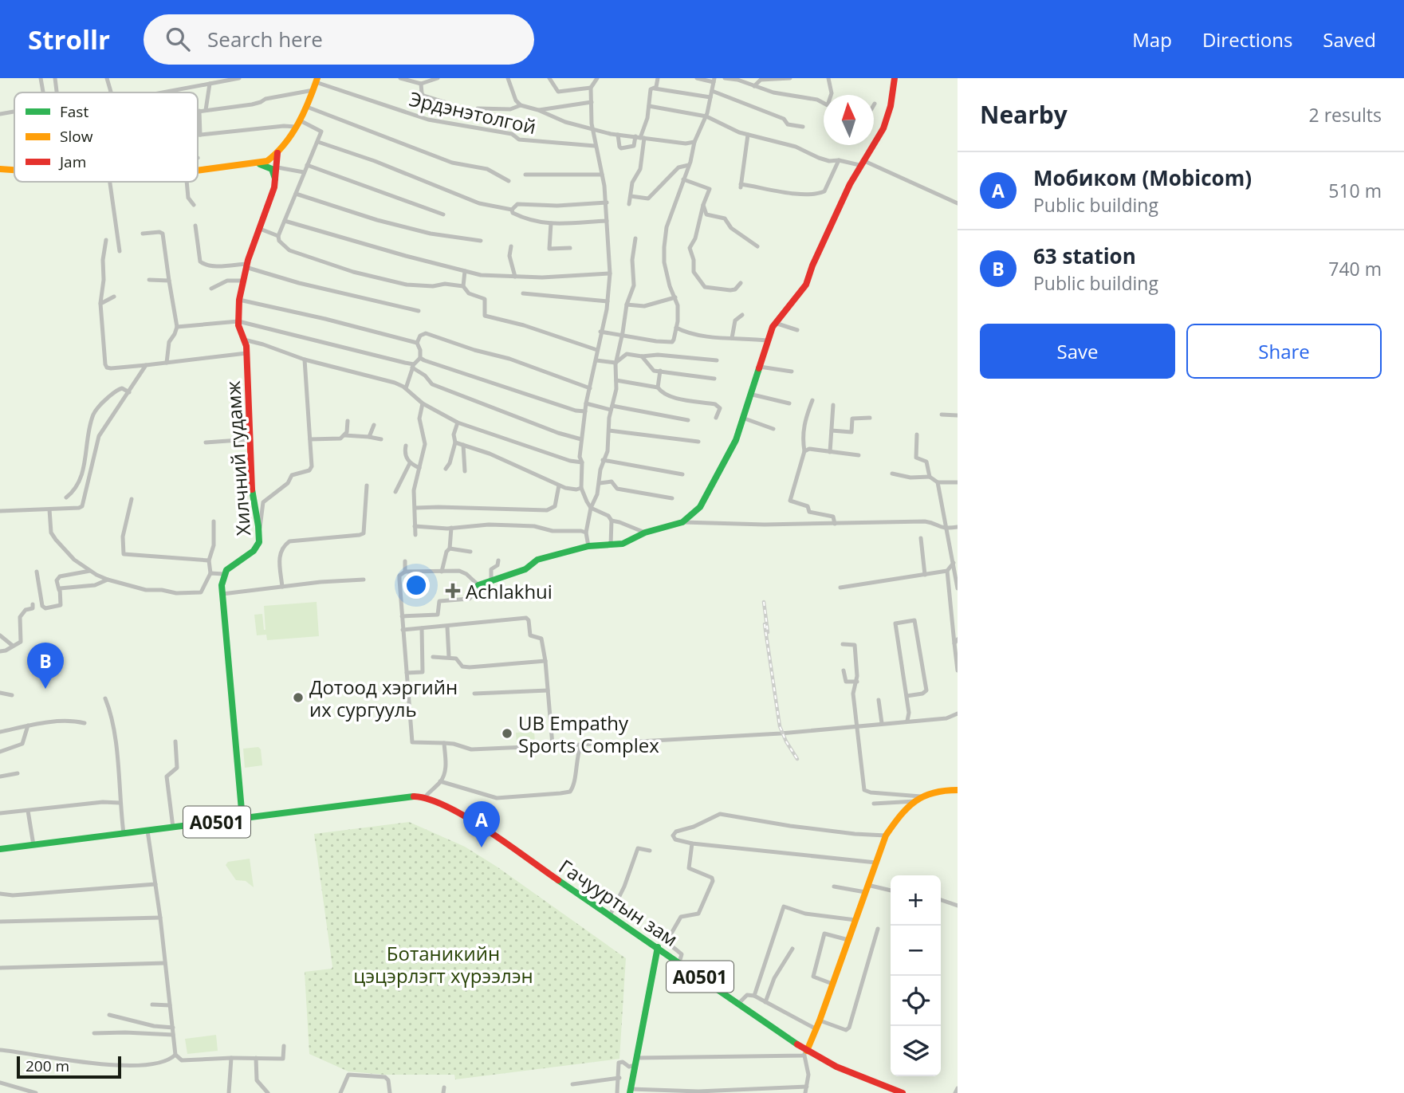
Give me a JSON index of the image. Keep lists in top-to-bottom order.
{
  "streets": {
    "main road": ["Хилчний гудамж", "A0501", "Гачууртын зам"],
    "street": ["Эрдэнэтолгой"]
  },
  "crossings": [
    ["A0501", "Гачууртын зам"]
  ],
  "parks": ["Ботаникийн цэцэрлэгт хүрээлэн"],
  "places": {
    "health": ["Achlakhui"],
    "other": ["Дотоод хэргийн их сургууль", "UB Empathy Sports Complex"]
  },
  "legend": ["Fast", "Slow", "Jam"],
  "scale_bar": "200 m",
  "north": "top",
  "page": {
    "header": "Strollr",
    "search": "Search here",
    "nav": ["Map", "Directions", "Saved"],
    "heading": ["Nearby", "2 results"],
    "list": [
      {
        "mark": "A",
        "name": "Мобиком (Mobicom)",
        "note": "Public building",
        "value": "510 m"
      },
      {
        "mark": "B",
        "name": "63 station",
        "note": "Public building",
        "value": "740 m"
      }
    ],
    "buttons": ["Save", "Share"],
    "pins": ["B", "A"],
    "map_buttons": ["+", "−"],
    "scale": "200 m"
  }
}
